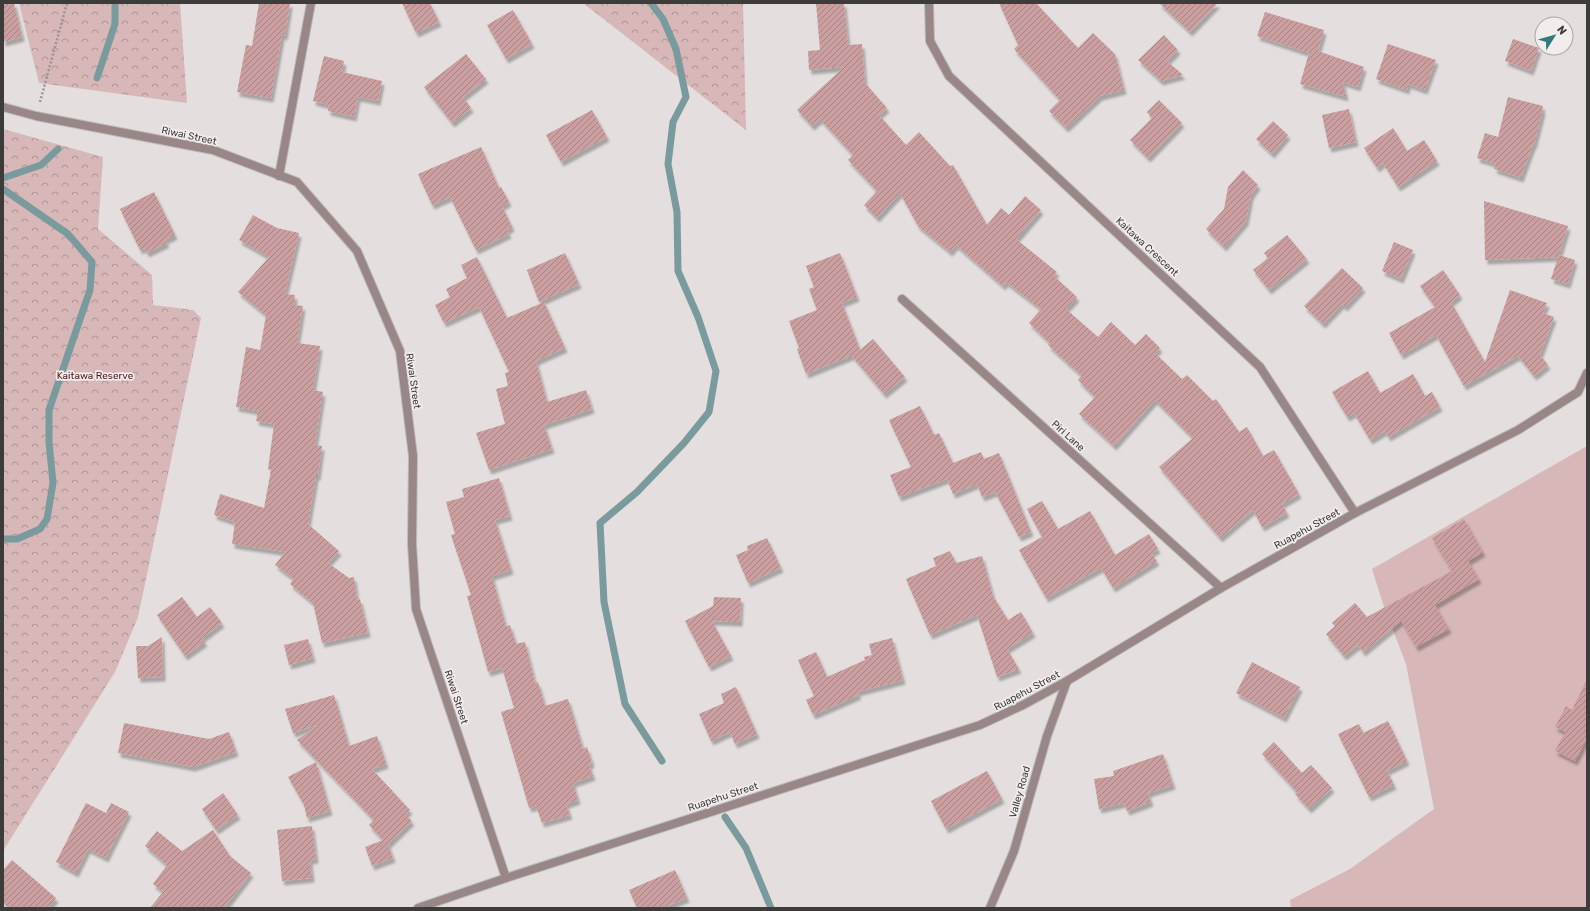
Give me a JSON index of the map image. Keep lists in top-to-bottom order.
{
  "streets": {
    "street": [
      "Riwai Street",
      "Kaitawa Crescent",
      "Piri Lane",
      "Ruapehu Street",
      "Valley Road"
    ]
  },
  "crossings": [
    ["Riwai Street", "Ruapehu Street"],
    ["Kaitawa Crescent", "Ruapehu Street"],
    ["Piri Lane", "Ruapehu Street"],
    ["Ruapehu Street", "Valley Road"]
  ],
  "parks": ["Kaitawa Reserve"],
  "north": "top right"
}
